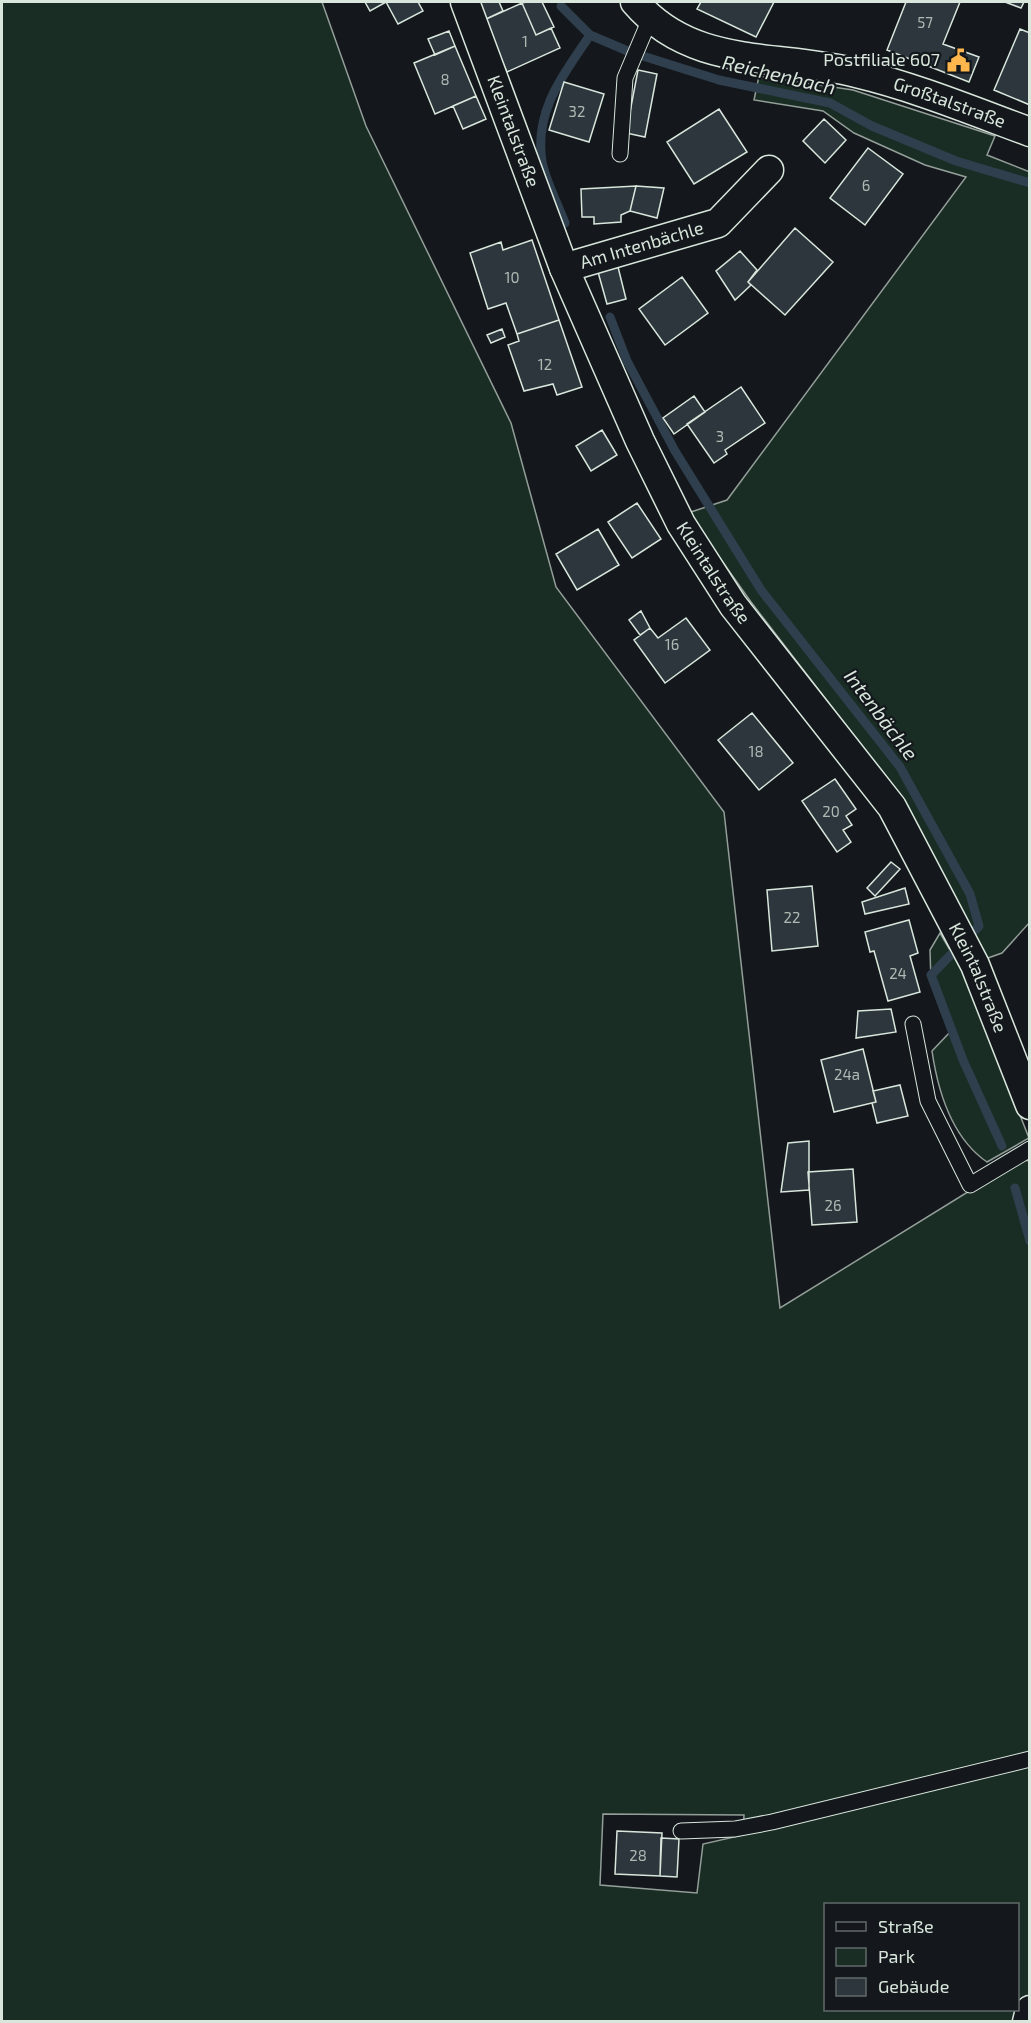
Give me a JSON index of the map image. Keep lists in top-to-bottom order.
{
  "streets": {
    "street": ["Großtalstraße", "Kleintalstraße", "Am Intenbächle"]
  },
  "crossings": [
    ["Kleintalstraße", "Am Intenbächle"]
  ],
  "water": ["Reichenbach", "Intenbächle"],
  "places": {
    "public building": ["Postfiliale 607"]
  },
  "house_numbers": [
    "57",
    "1",
    "8",
    "32",
    "6",
    "10",
    "12",
    "3",
    "16",
    "18",
    "20",
    "22",
    "24",
    "24a",
    "26",
    "28"
  ],
  "legend": ["Straße", "Park", "Gebäude"]
}
